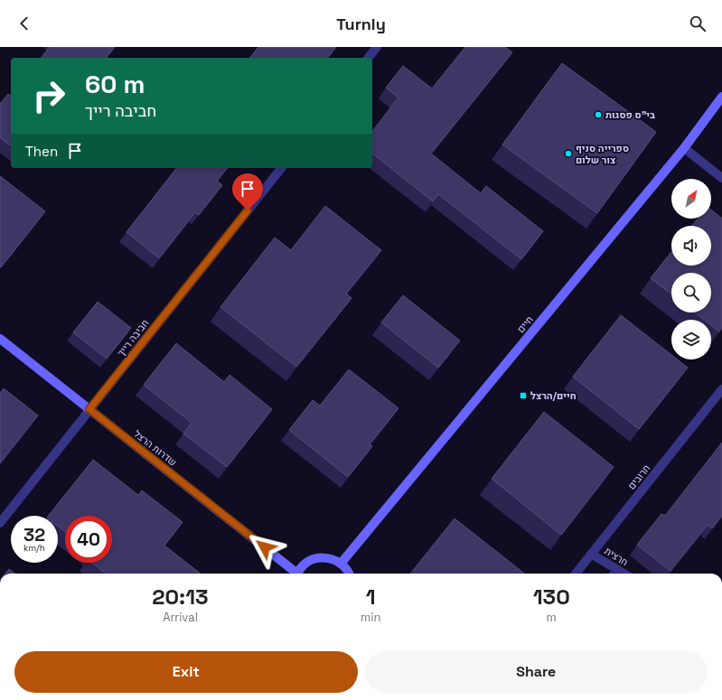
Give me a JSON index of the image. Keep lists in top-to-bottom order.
{
  "streets": {
    "street": [
      "חיים",
      "חביבה רייך",
      "שדרות הרצל",
      "חרובים",
      "חרצית"
    ]
  },
  "crossings": [
    ["חביבה רייך", "שדרות הרצל"],
    ["חרובים", "חרצית"]
  ],
  "places": {
    "other": ["בי\"ס פסגות", "ספרייה סניף צור שלום"],
    "transit": ["חיים/הרצל"]
  },
  "north": "top right",
  "page": {
    "header": "Turnly",
    "turn": ["60 m", "חביבה רייך"],
    "then": "Then",
    "speed": "32 km/h",
    "limit": "40",
    "eta": [
      "20:13",
      "Arrival",
      "1",
      "min",
      "130",
      "m"
    ],
    "buttons": ["Exit", "Share"]
  }
}
